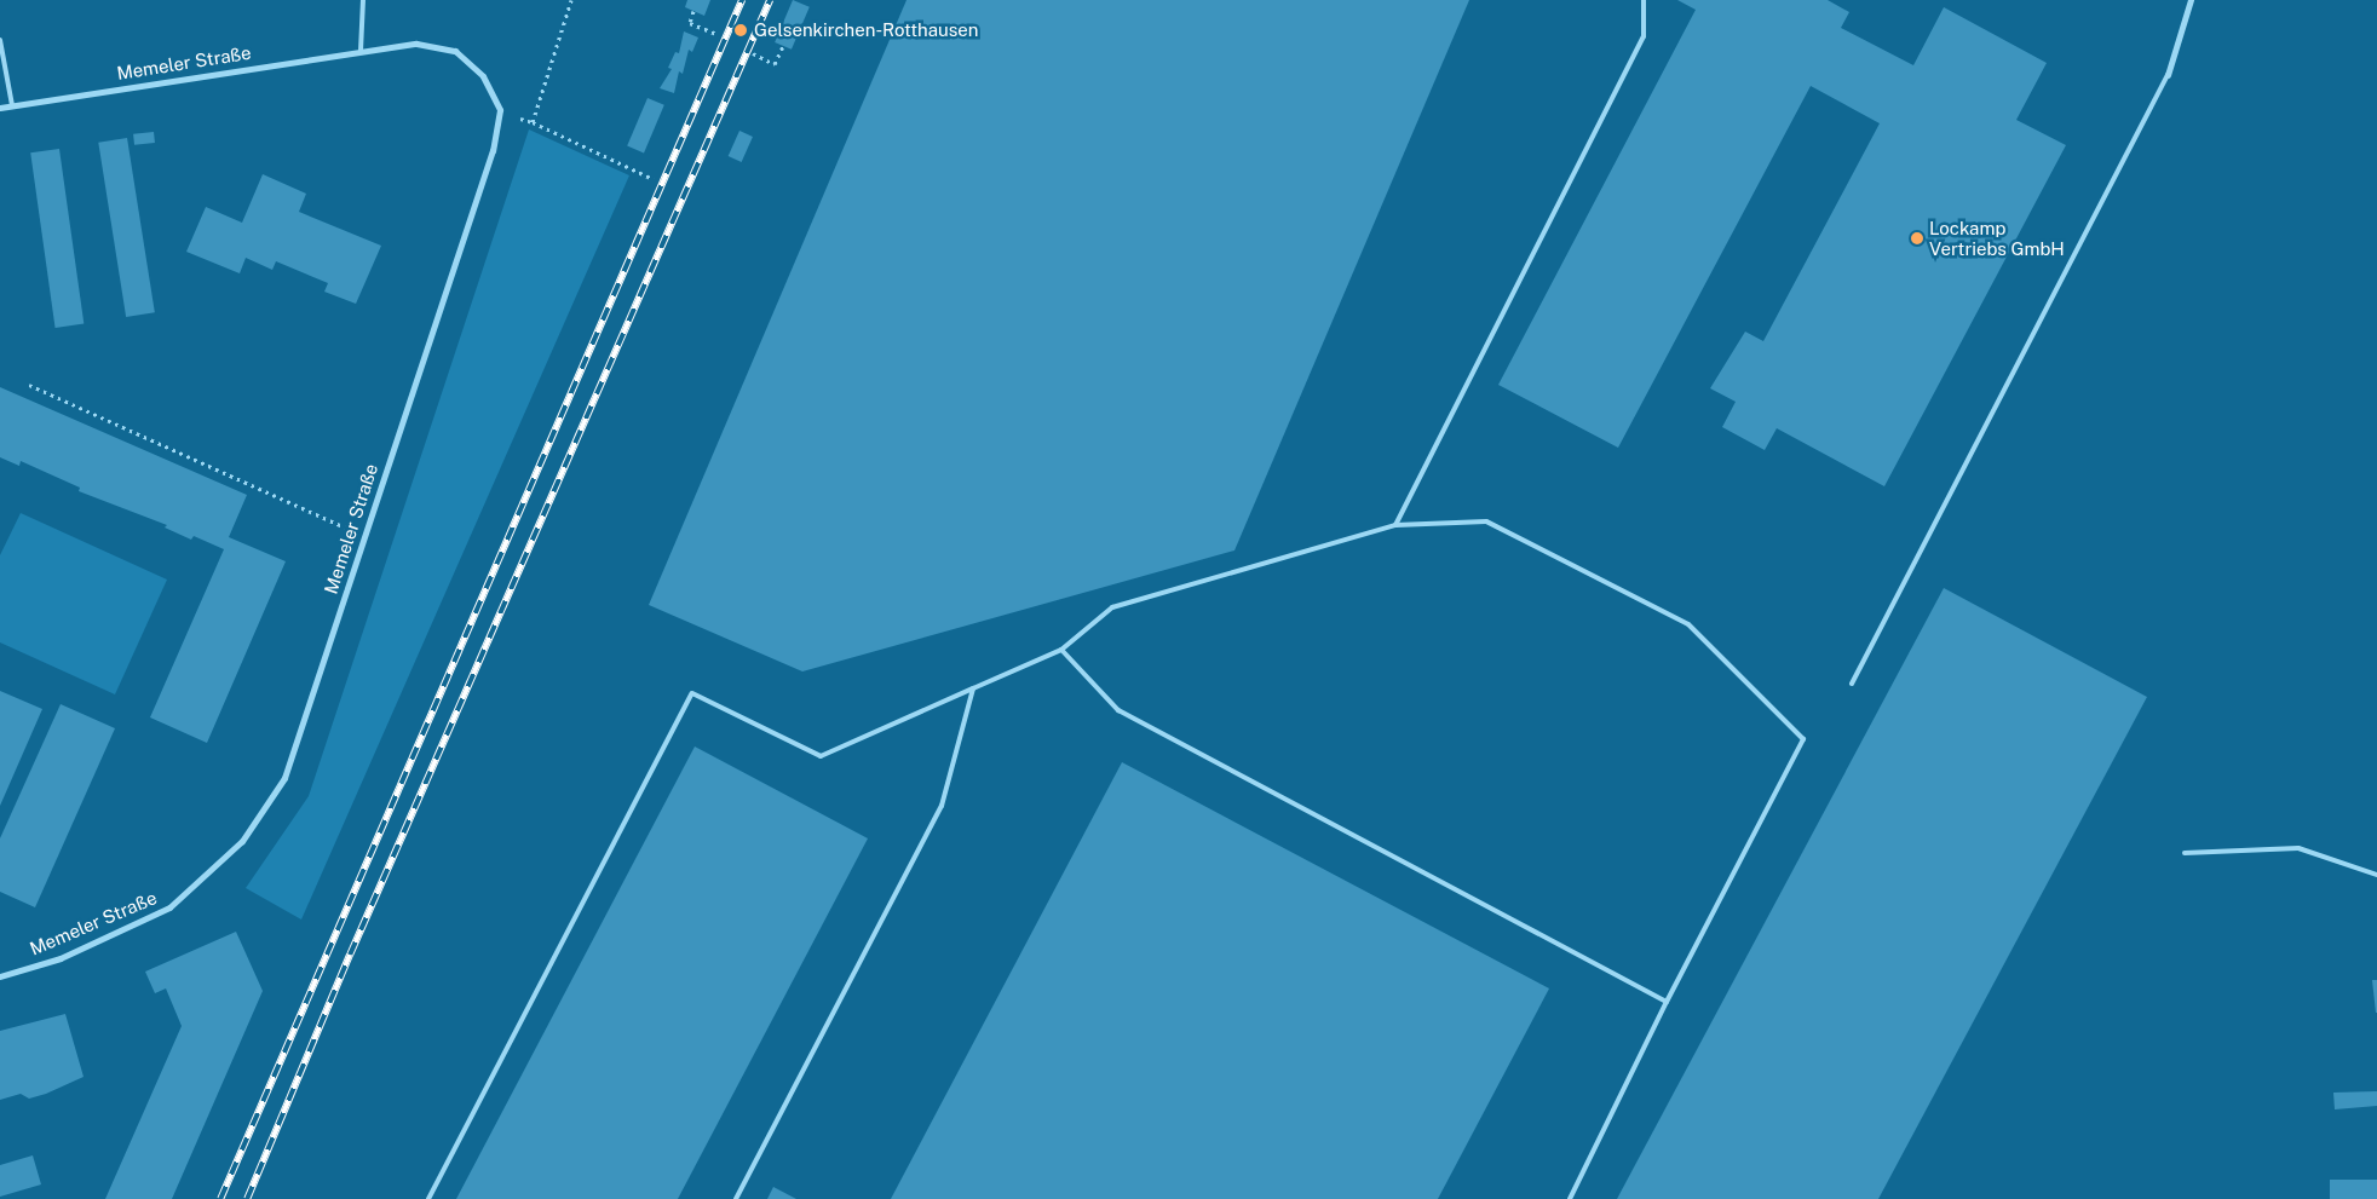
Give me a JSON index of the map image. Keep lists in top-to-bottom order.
{
  "streets": {
    "street": ["Memeler Straße"]
  },
  "places": ["Gelsenkirchen-Rotthausen", "Lockamp Vertriebs GmbH"]
}
